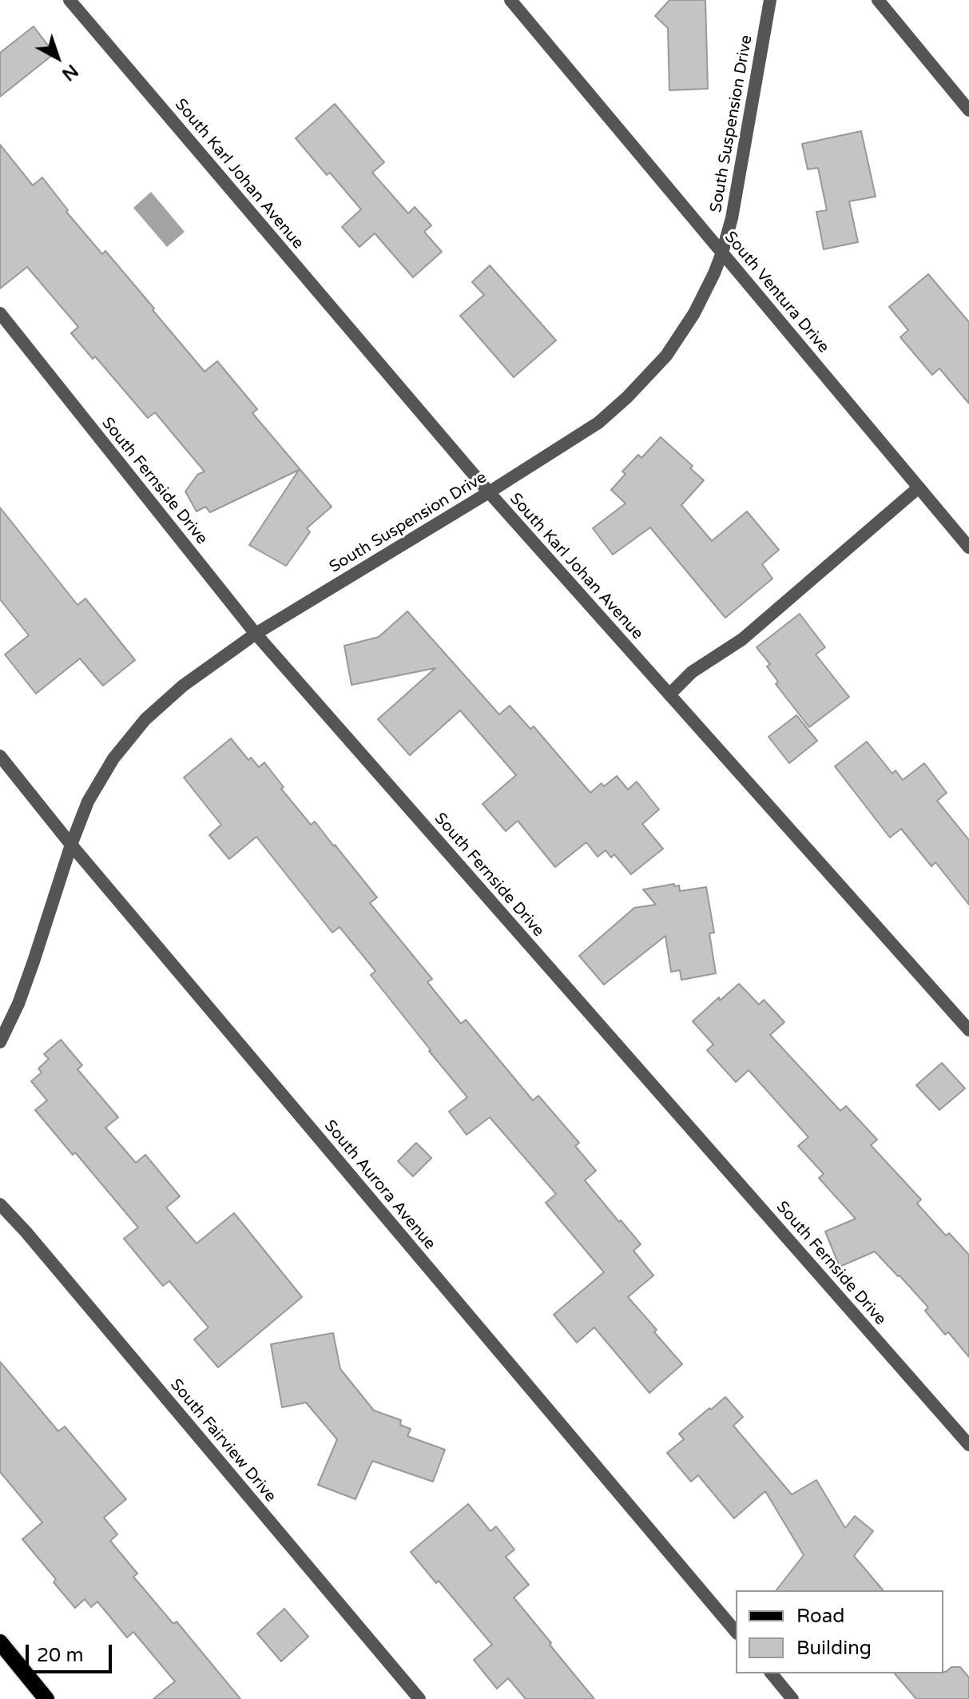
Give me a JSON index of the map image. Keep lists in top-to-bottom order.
{
  "streets": {
    "street": [
      "South Suspension Drive",
      "South Karl Johan Avenue",
      "South Ventura Drive",
      "South Fernside Drive",
      "South Aurora Avenue",
      "South Fairview Drive"
    ]
  },
  "crossings": [
    ["South Suspension Drive", "South Karl Johan Avenue"],
    ["South Suspension Drive", "South Ventura Drive"],
    ["South Suspension Drive", "South Fernside Drive"],
    ["South Suspension Drive", "South Aurora Avenue"]
  ],
  "legend": ["Road", "Building"],
  "scale_bar": "20 m",
  "north": "bottom right"
}
